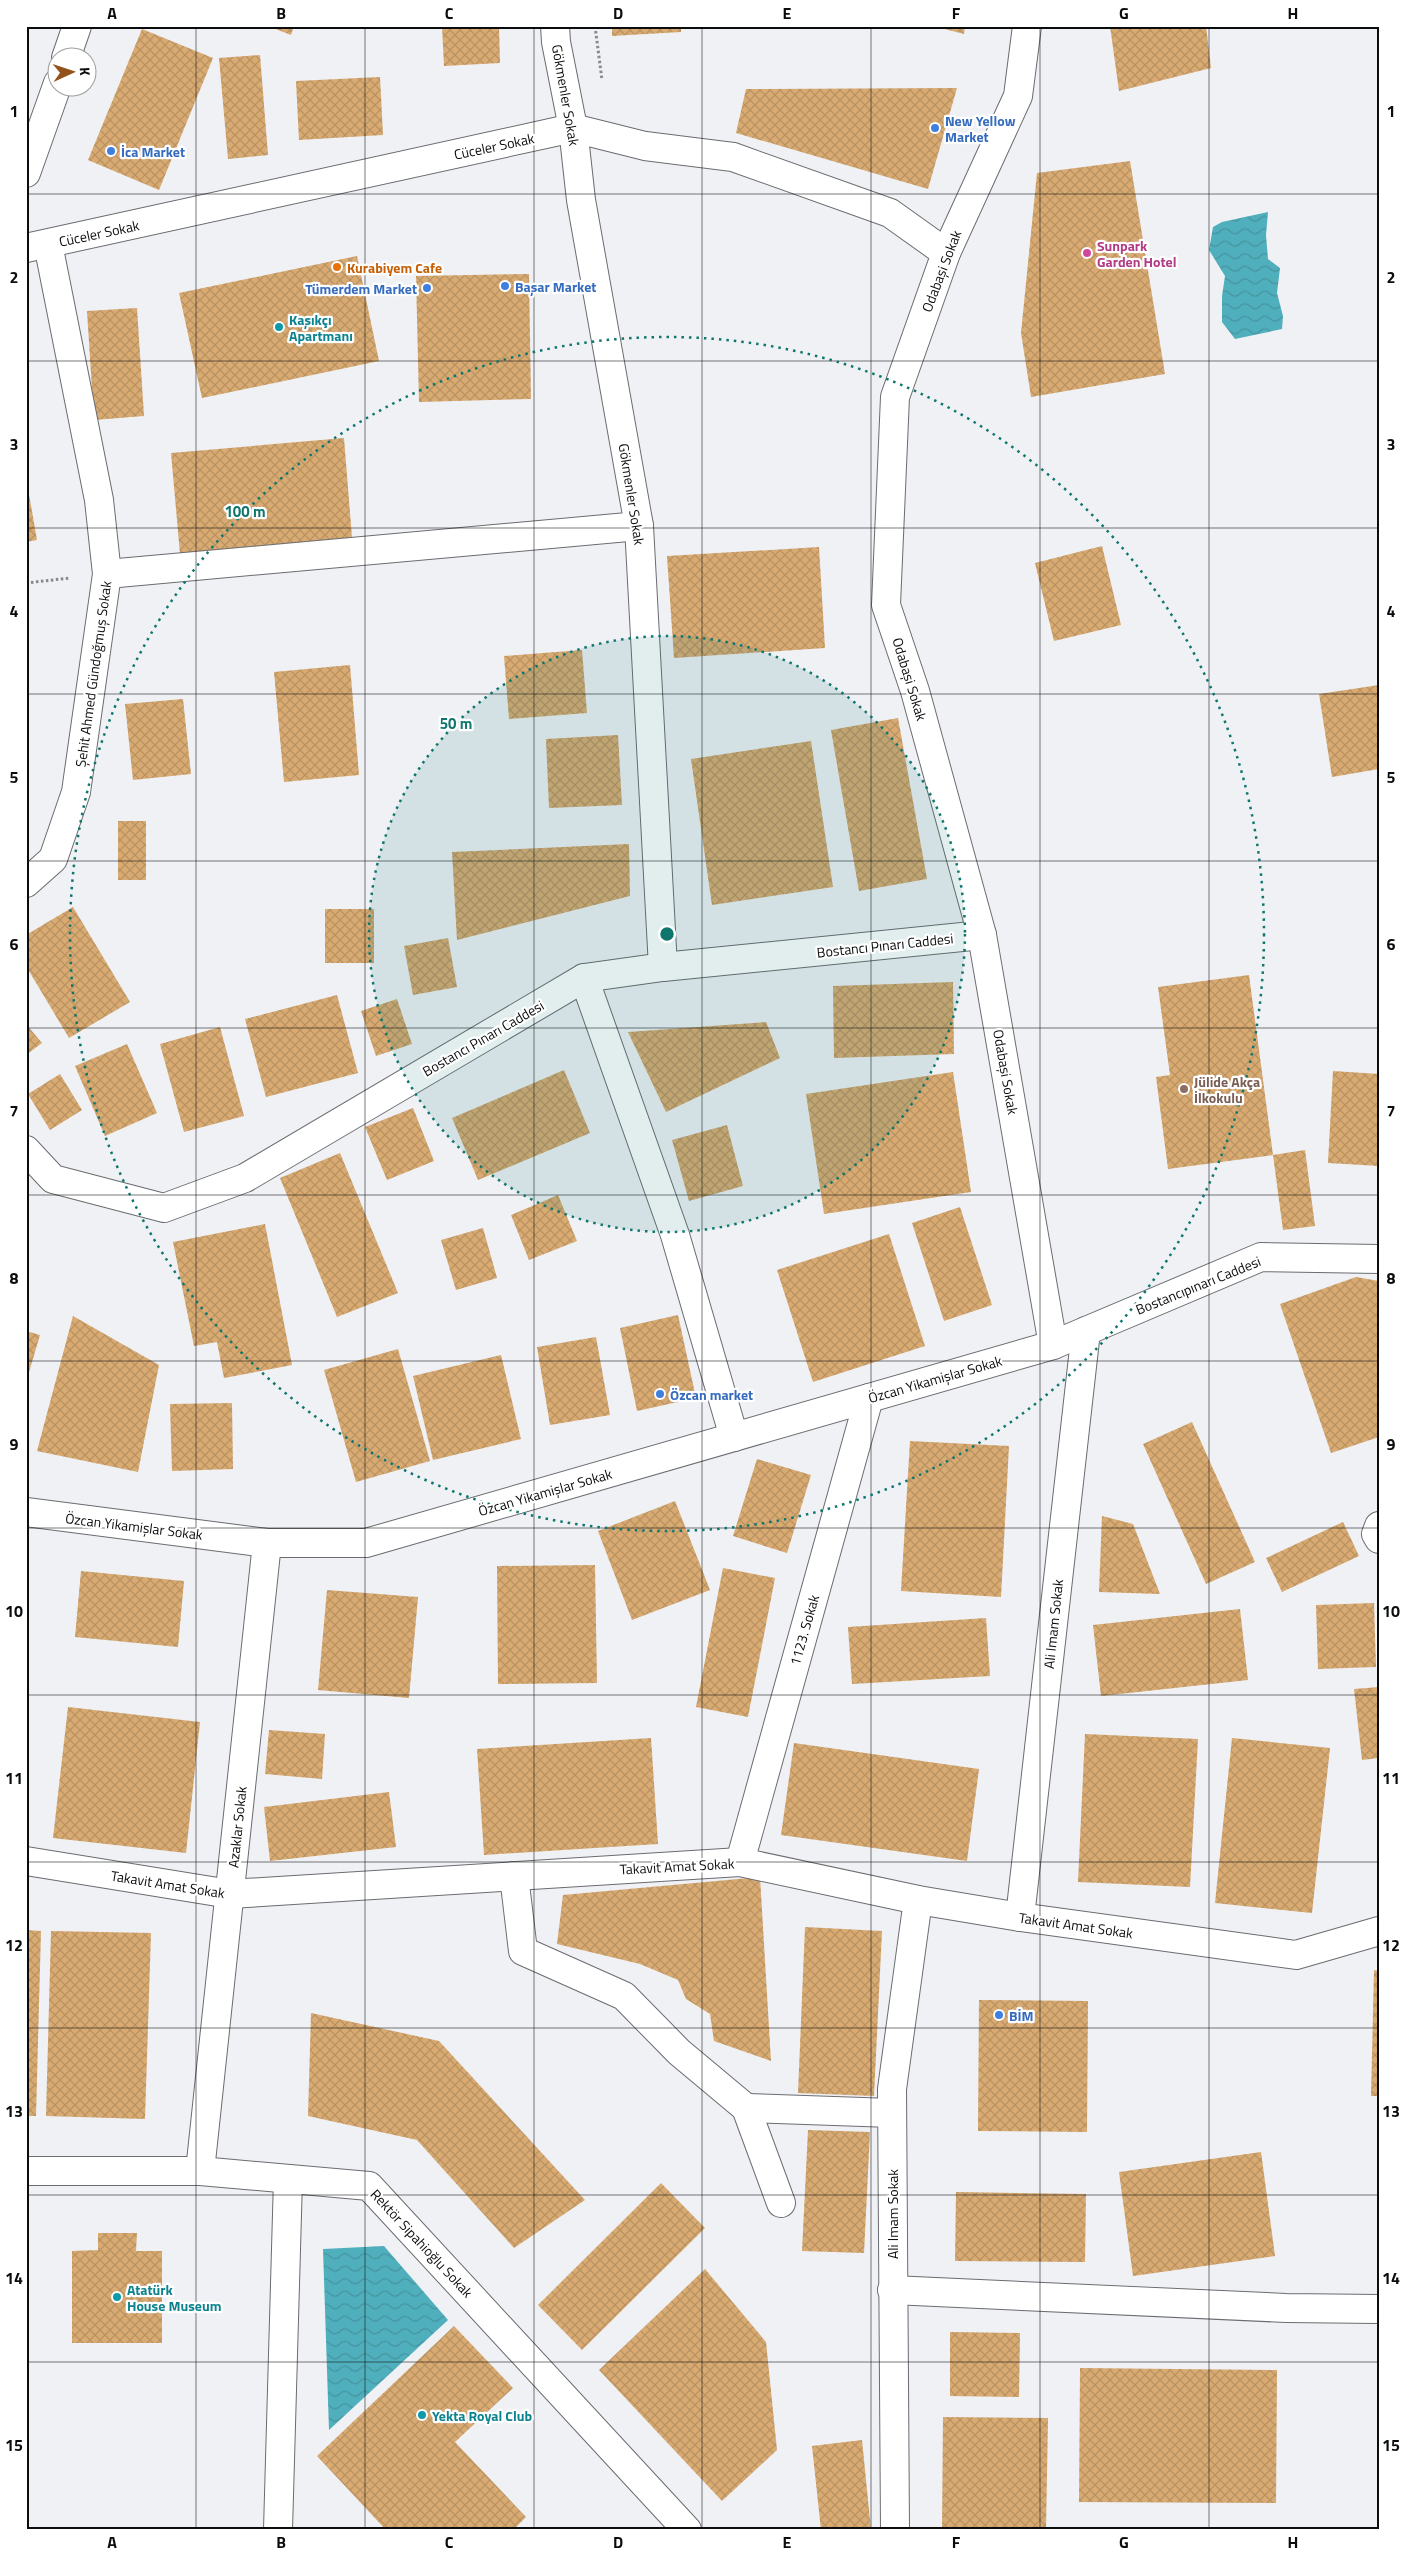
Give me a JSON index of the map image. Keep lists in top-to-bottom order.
{
  "streets": {
    "street": [
      "Gökmenler Sokak",
      "Cüceler Sokak",
      "Odabaşi Sokak",
      "Şehit Ahmed Gündoğmuş Sokak",
      "Bostancı Pınarı Caddesi",
      "Bostancıpınarı Caddesi",
      "Özcan Yikamişlar Sokak",
      "Ali Imam Sokak",
      "1123. Sokak",
      "Azaklar Sokak",
      "Takavit Amat Sokak",
      "Rektör Sipahioğlu Sokak"
    ]
  },
  "crossings": [
    ["Gökmenler Sokak", "Cüceler Sokak"],
    ["Gökmenler Sokak", "Bostancı Pınarı Caddesi"],
    ["Cüceler Sokak", "Odabaşi Sokak"],
    ["Cüceler Sokak", "Şehit Ahmed Gündoğmuş Sokak"],
    ["Odabaşi Sokak", "Bostancı Pınarı Caddesi"],
    ["Odabaşi Sokak", "Bostancıpınarı Caddesi"],
    ["Odabaşi Sokak", "Özcan Yikamişlar Sokak"],
    ["Bostancıpınarı Caddesi", "Özcan Yikamişlar Sokak"],
    ["Bostancıpınarı Caddesi", "Ali Imam Sokak"],
    ["Özcan Yikamişlar Sokak", "1123. Sokak"],
    ["Özcan Yikamişlar Sokak", "Azaklar Sokak"],
    ["Ali Imam Sokak", "Takavit Amat Sokak"],
    ["1123. Sokak", "Takavit Amat Sokak"],
    ["Azaklar Sokak", "Takavit Amat Sokak"],
    ["Azaklar Sokak", "Rektör Sipahioğlu Sokak"]
  ],
  "places": [
    "New Yellow Market",
    "İca Market",
    "Sunpark Garden Hotel",
    "Kurabiyem Cafe",
    "Başar Market",
    "Tümerdem Market",
    "Kaşıkçı Apartmanı",
    "Jülide Akça İlkokulu",
    "Özcan market",
    "BİM",
    "Atatürk House Museum",
    "Yekta Royal Club"
  ],
  "north": "right",
  "grid": {
    "columns": [
      "A",
      "B",
      "C",
      "D",
      "E",
      "F",
      "G",
      "H"
    ],
    "rows": [
      "1",
      "2",
      "3",
      "4",
      "5",
      "6",
      "7",
      "8",
      "9",
      "10",
      "11",
      "12",
      "13",
      "14",
      "15"
    ]
  },
  "rings": ["100 m", "50 m"]
}
